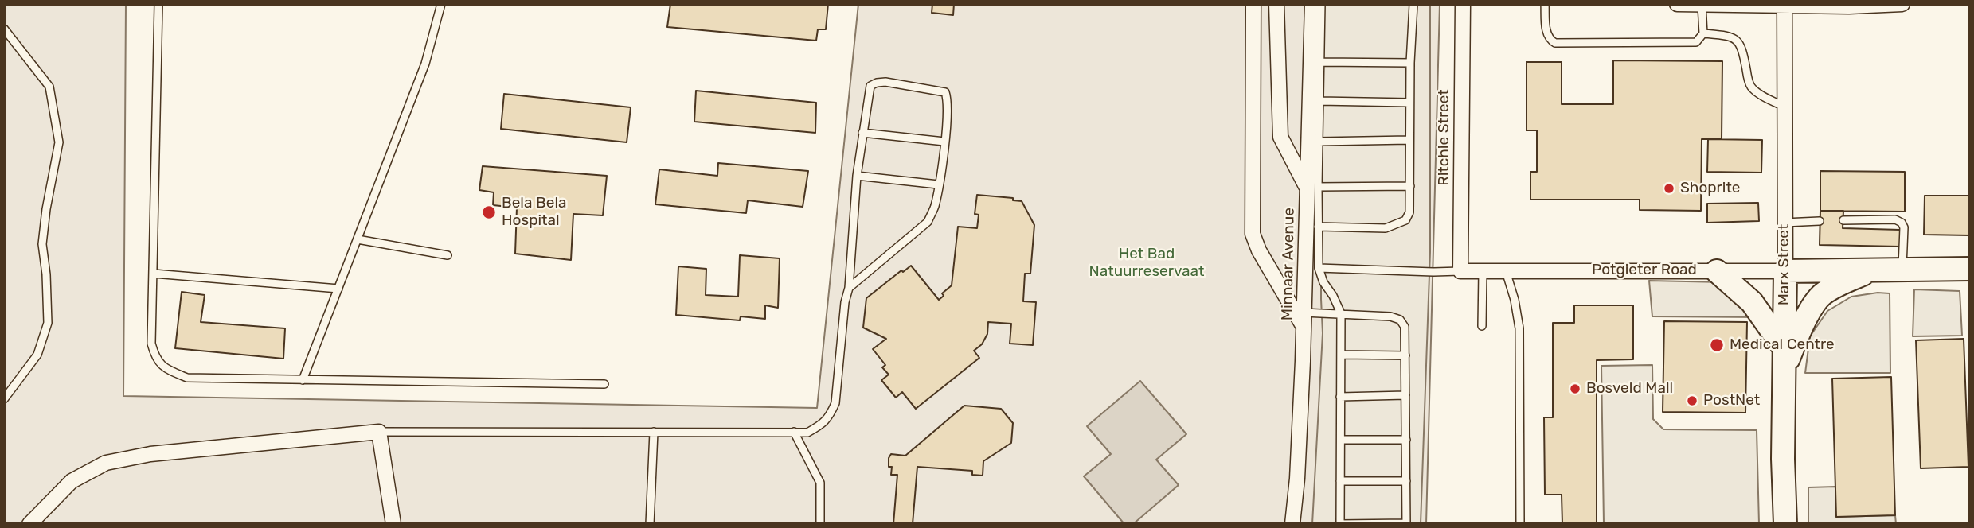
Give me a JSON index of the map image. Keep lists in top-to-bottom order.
{
  "streets": {
    "main road": ["Marx Street", "Potgieter Road"],
    "street": ["Ritchie Street", "Minnaar Avenue"]
  },
  "crossings": [
    ["Ritchie Street", "Potgieter Road"],
    ["Marx Street", "Potgieter Road"]
  ],
  "parks": ["Het Bad Natuurreservaat"],
  "places": [
    "Shoprite",
    "Bela Bela Hospital",
    "Medical Centre",
    "Bosveld Mall",
    "PostNet"
  ]
}
